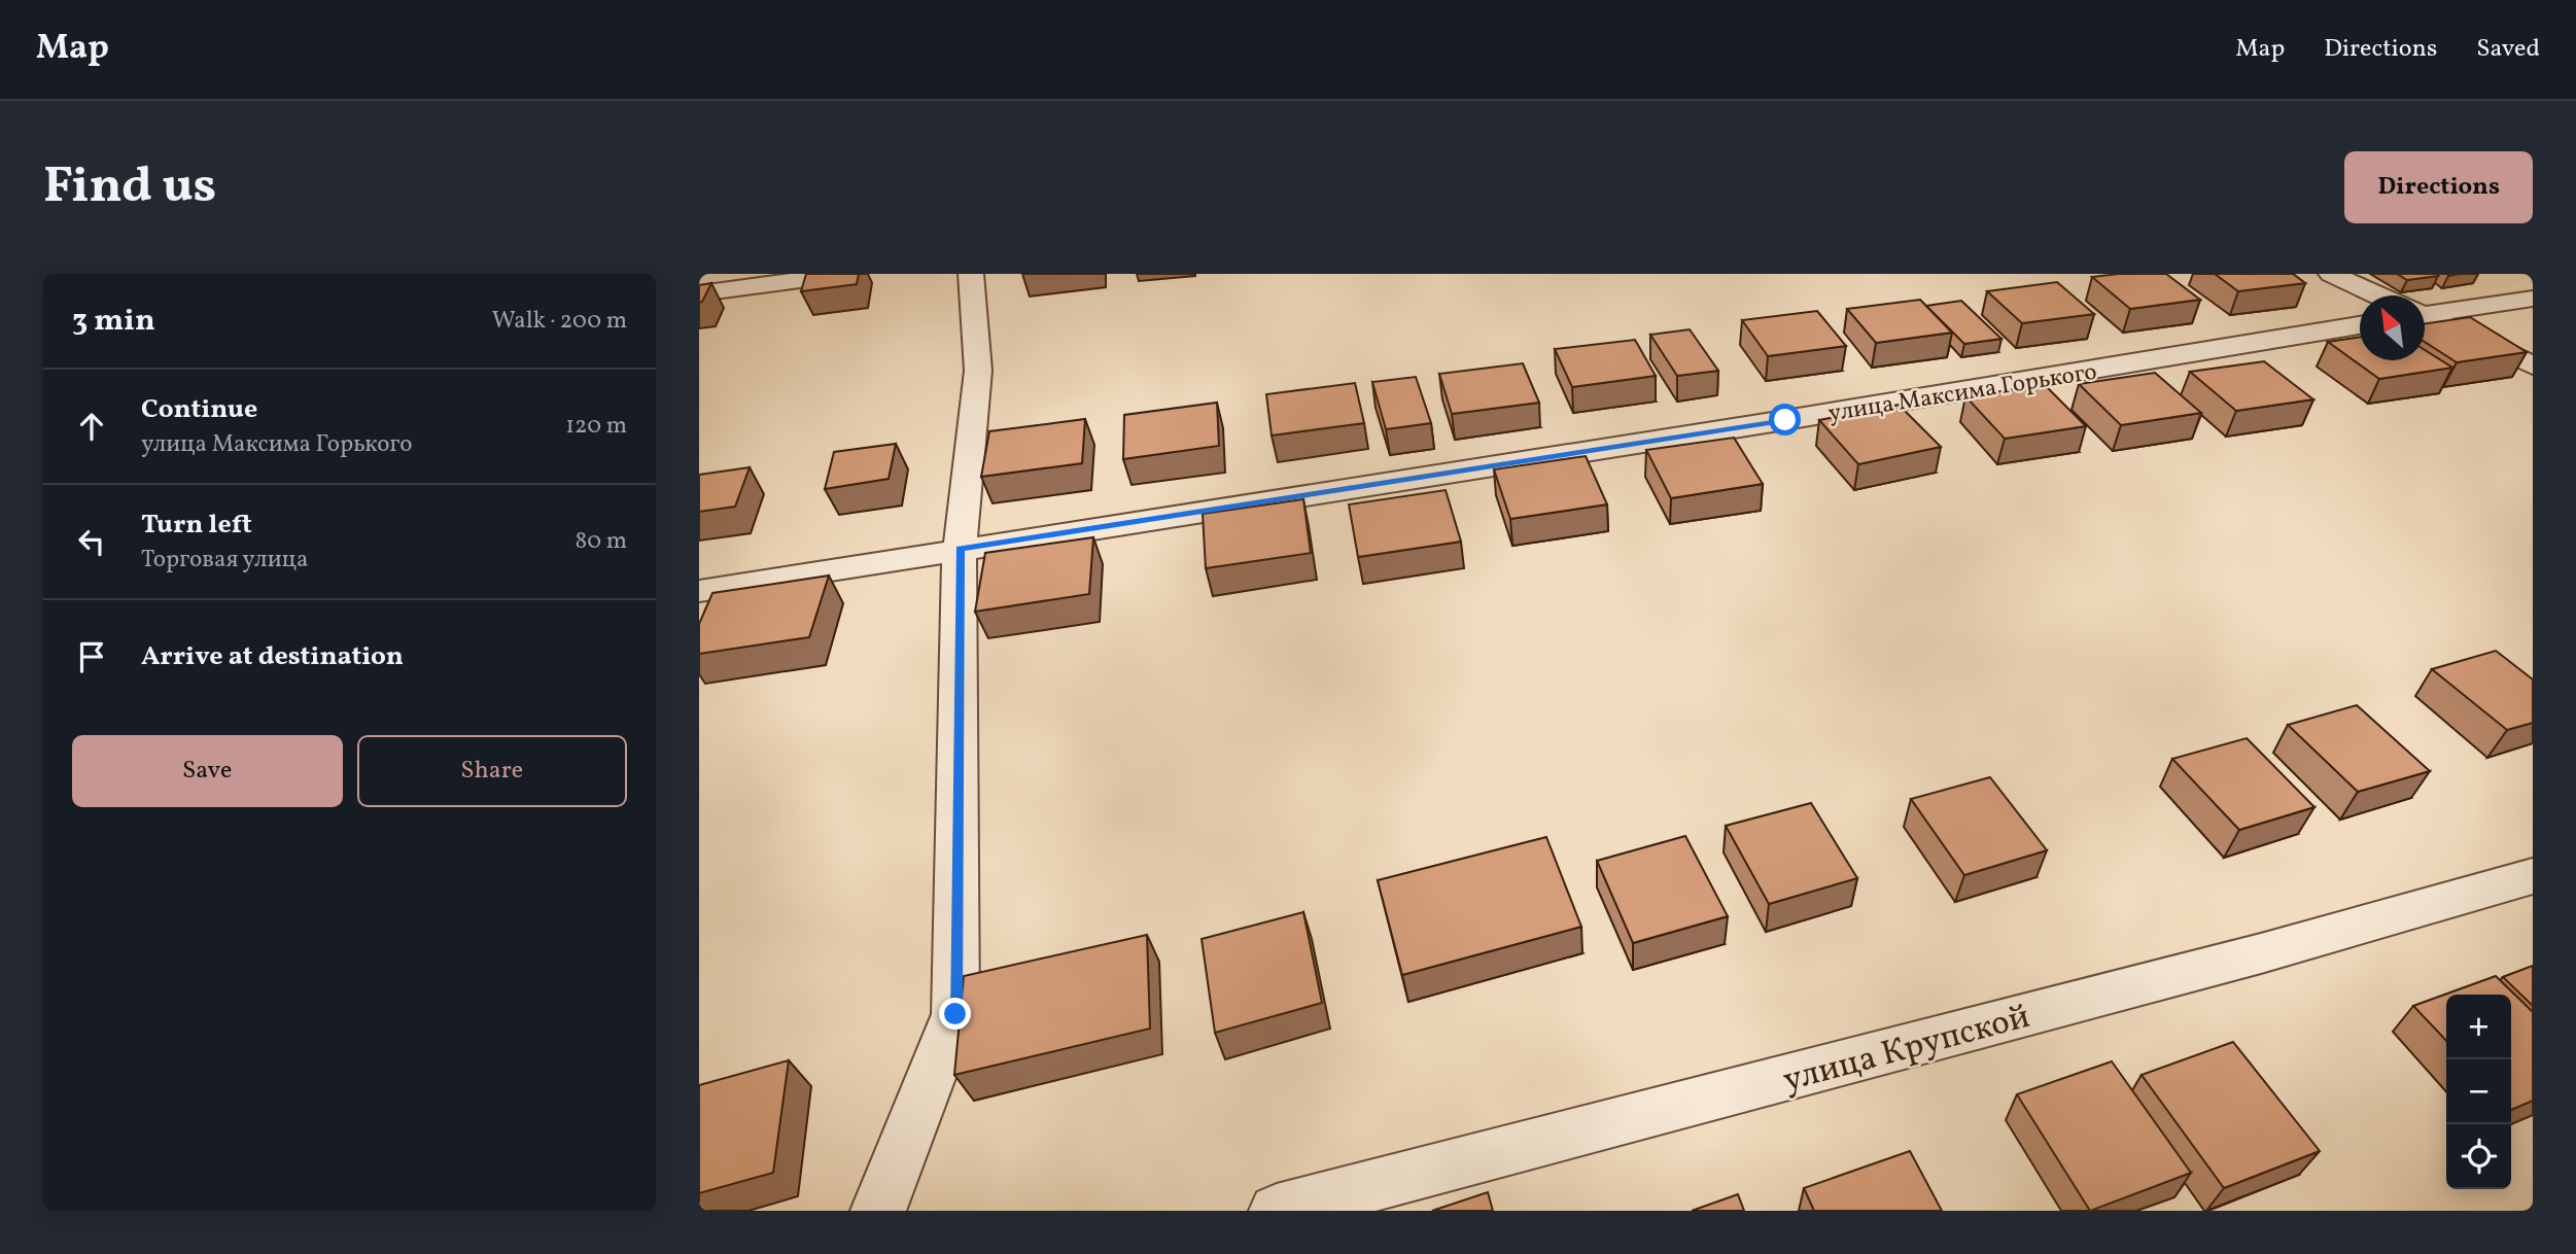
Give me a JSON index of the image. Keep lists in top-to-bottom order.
{
  "streets": {
    "street": ["улица Максима Горького", "улица Крупской"]
  },
  "north": "top left",
  "page": {
    "header": "Map",
    "nav": ["Map", "Directions", "Saved"],
    "buttons": [
      "Directions",
      ["Save", "Share"]
    ],
    "title": "Find us",
    "heading": ["3 min", "Walk · 200 m"],
    "list": [
      ["Continue", "улица Максима Горького", "120 m"],
      ["Turn left", "Торговая улица", "80 m"],
      "Arrive at destination"
    ],
    "map_buttons": ["+", "−"]
  }
}
